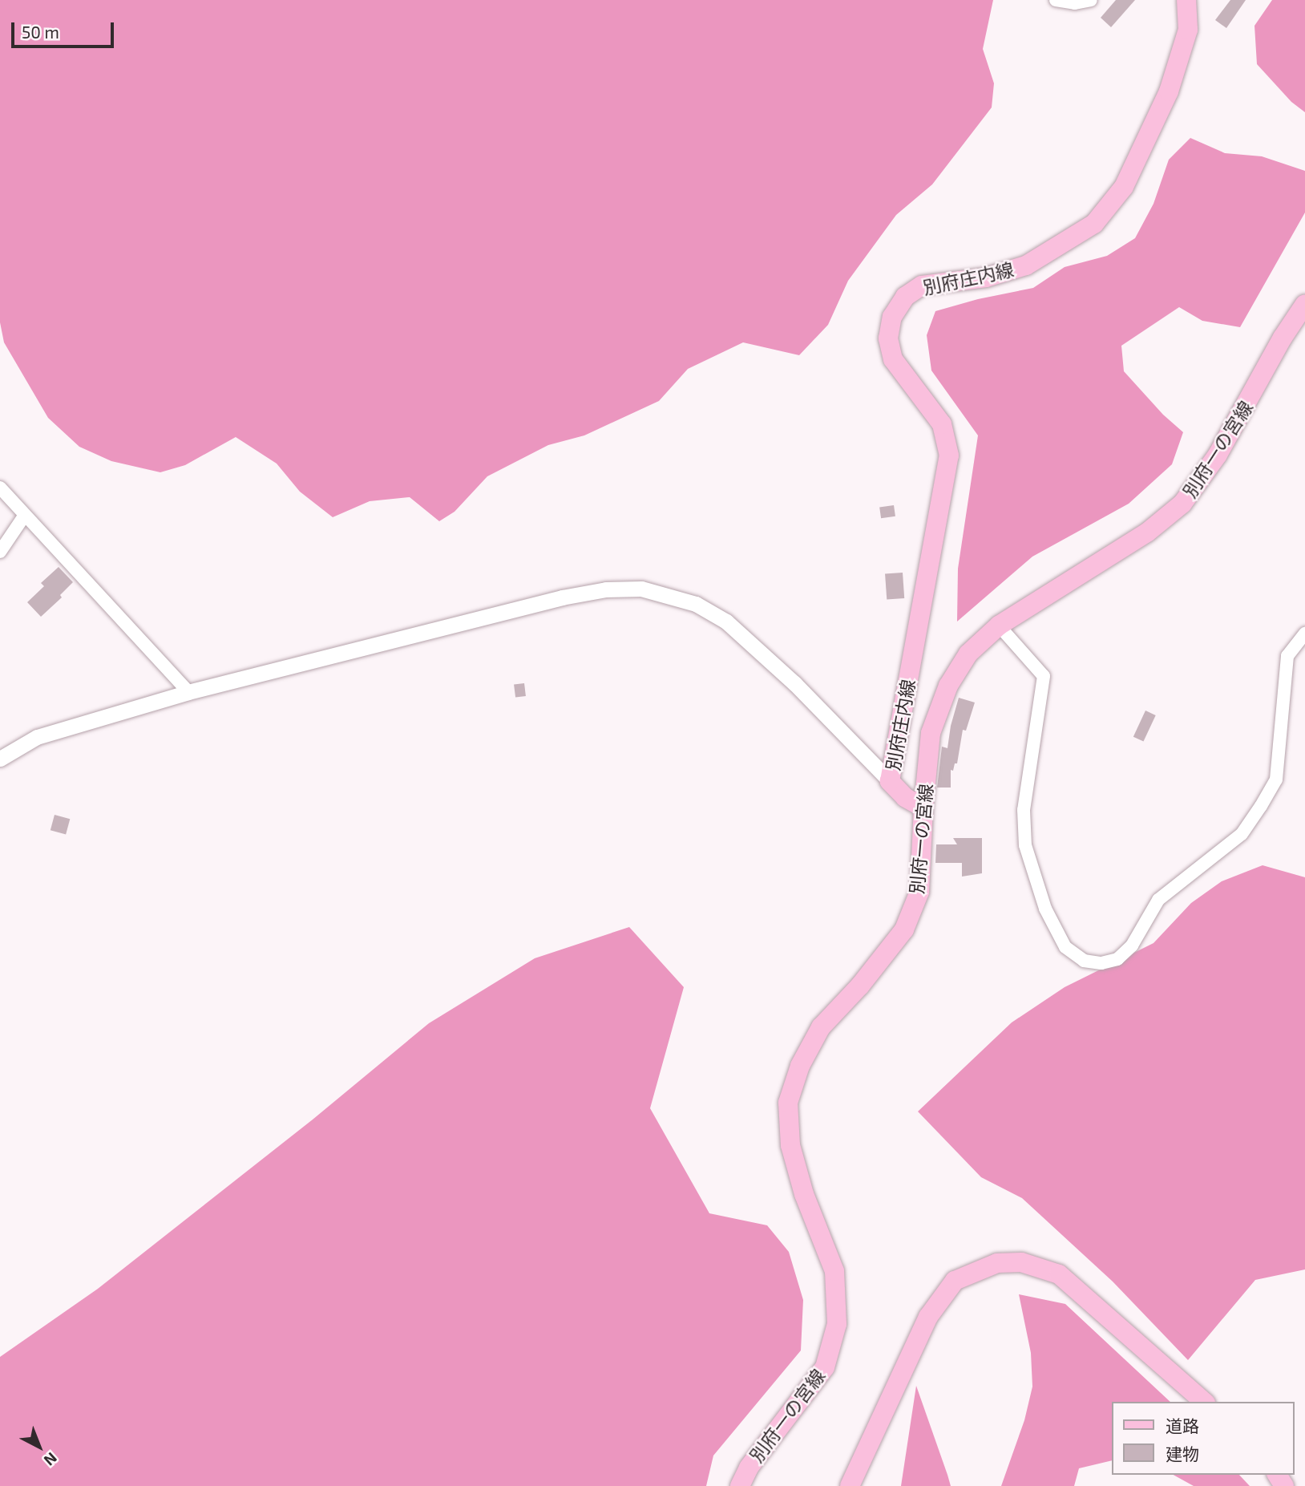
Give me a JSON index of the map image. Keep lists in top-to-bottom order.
{
  "streets": {
    "main road": ["別府庄内線", "別府一の宮線"]
  },
  "crossings": [
    ["別府庄内線", "別府一の宮線"]
  ],
  "legend": ["道路", "建物"],
  "scale_bar": "50 m",
  "north": "bottom right"
}
